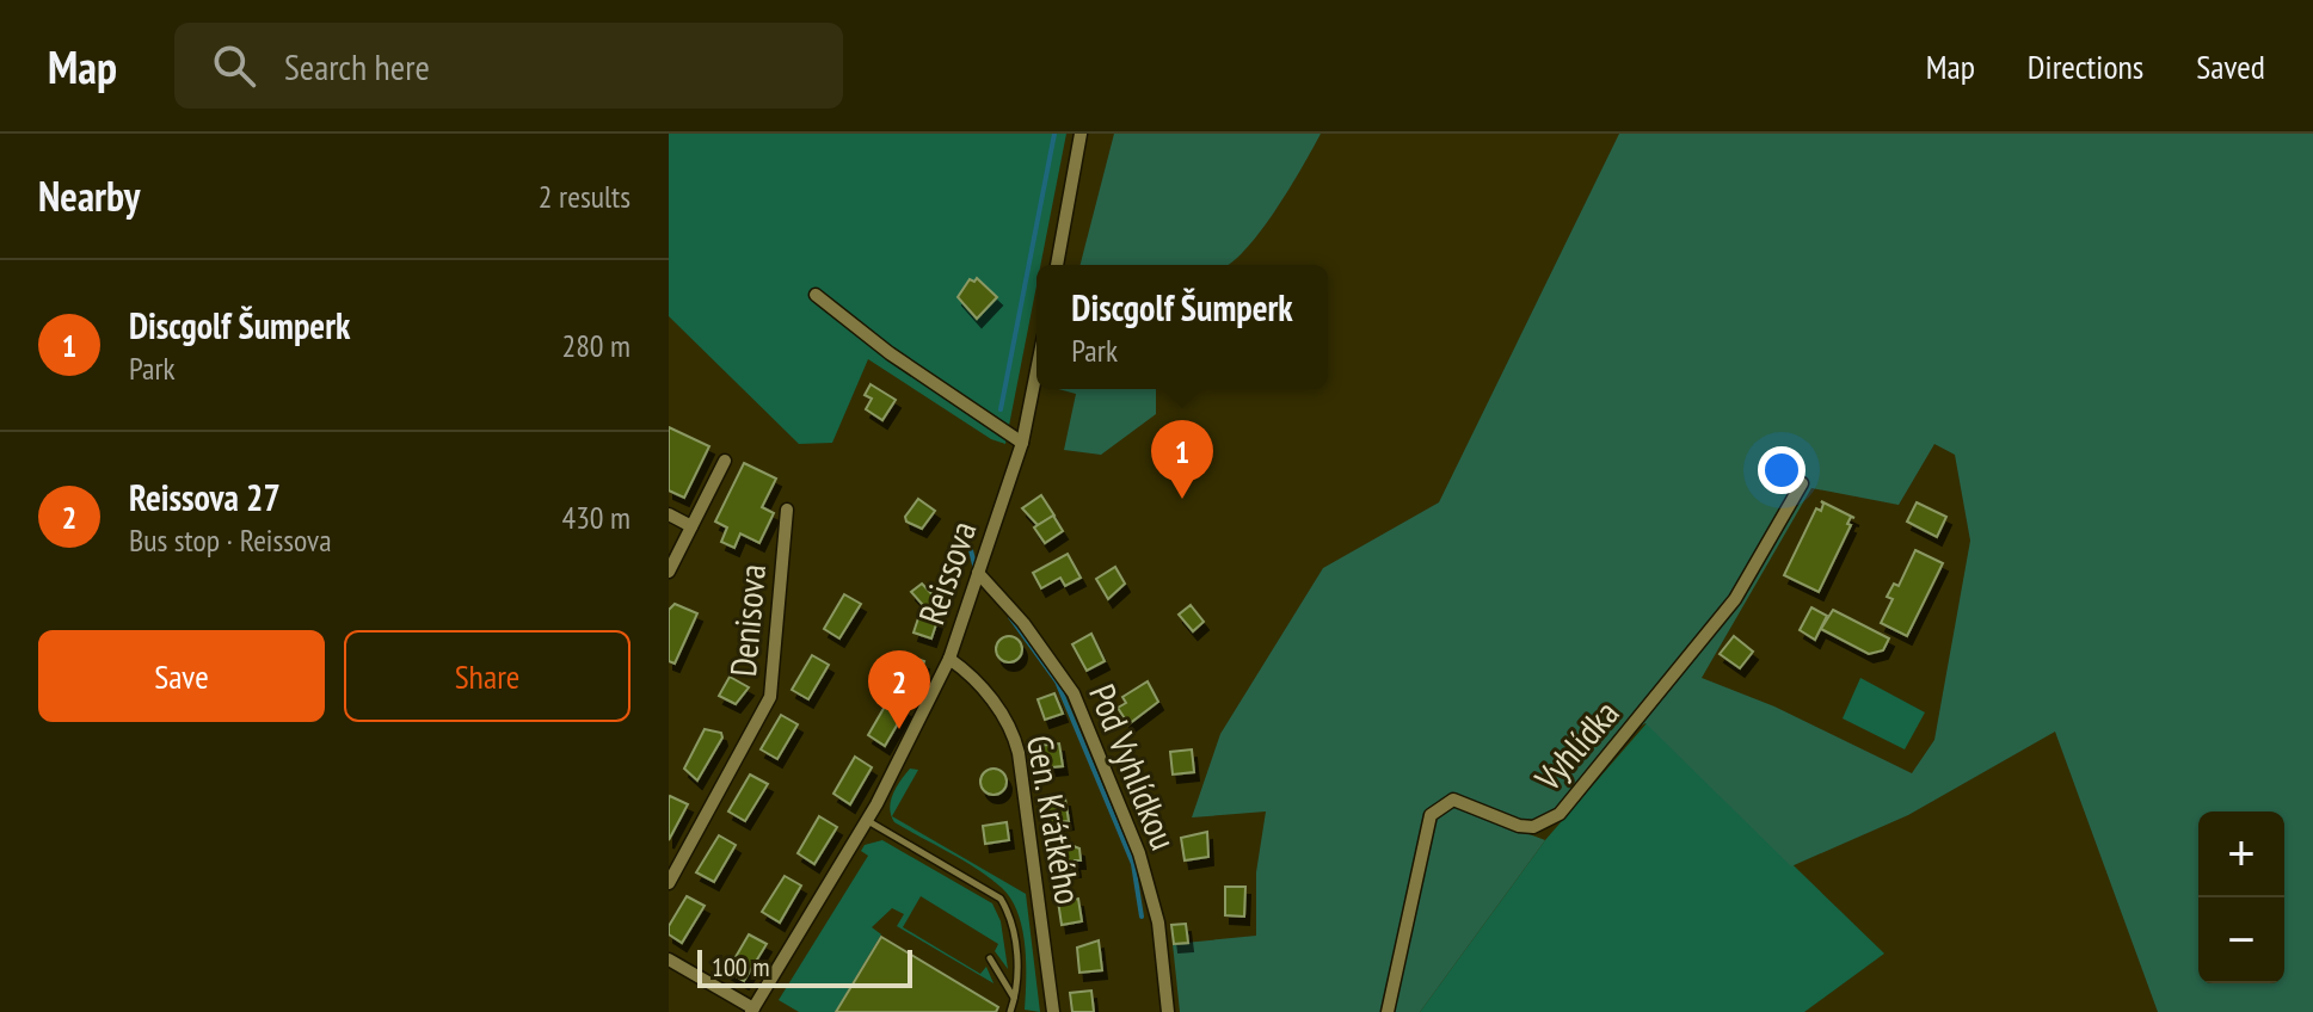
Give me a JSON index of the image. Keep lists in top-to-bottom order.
{
  "streets": {
    "street": [
      "Reissova",
      "Denisova",
      "Vyhlídka",
      "Pod Vyhlídkou",
      "Gen. Krátkého"
    ]
  },
  "crossings": [
    ["Reissova", "Pod Vyhlídkou"],
    ["Reissova", "Gen. Krátkého"]
  ],
  "scale_bar": "100 m",
  "page": {
    "header": "Map",
    "search": "Search here",
    "nav": ["Map", "Directions", "Saved"],
    "heading": ["Nearby", "2 results"],
    "list": [
      {
        "mark": "1",
        "name": "Discgolf Šumperk",
        "note": "Park",
        "value": "280 m"
      },
      {
        "mark": "2",
        "name": "Reissova 27",
        "note": "Bus stop · Reissova",
        "value": "430 m"
      }
    ],
    "popup": ["Discgolf Šumperk", "Park"],
    "pins": ["1", "2"],
    "buttons": ["Save", "Share"],
    "map_buttons": ["+", "−"],
    "scale": "100 m"
  }
}
